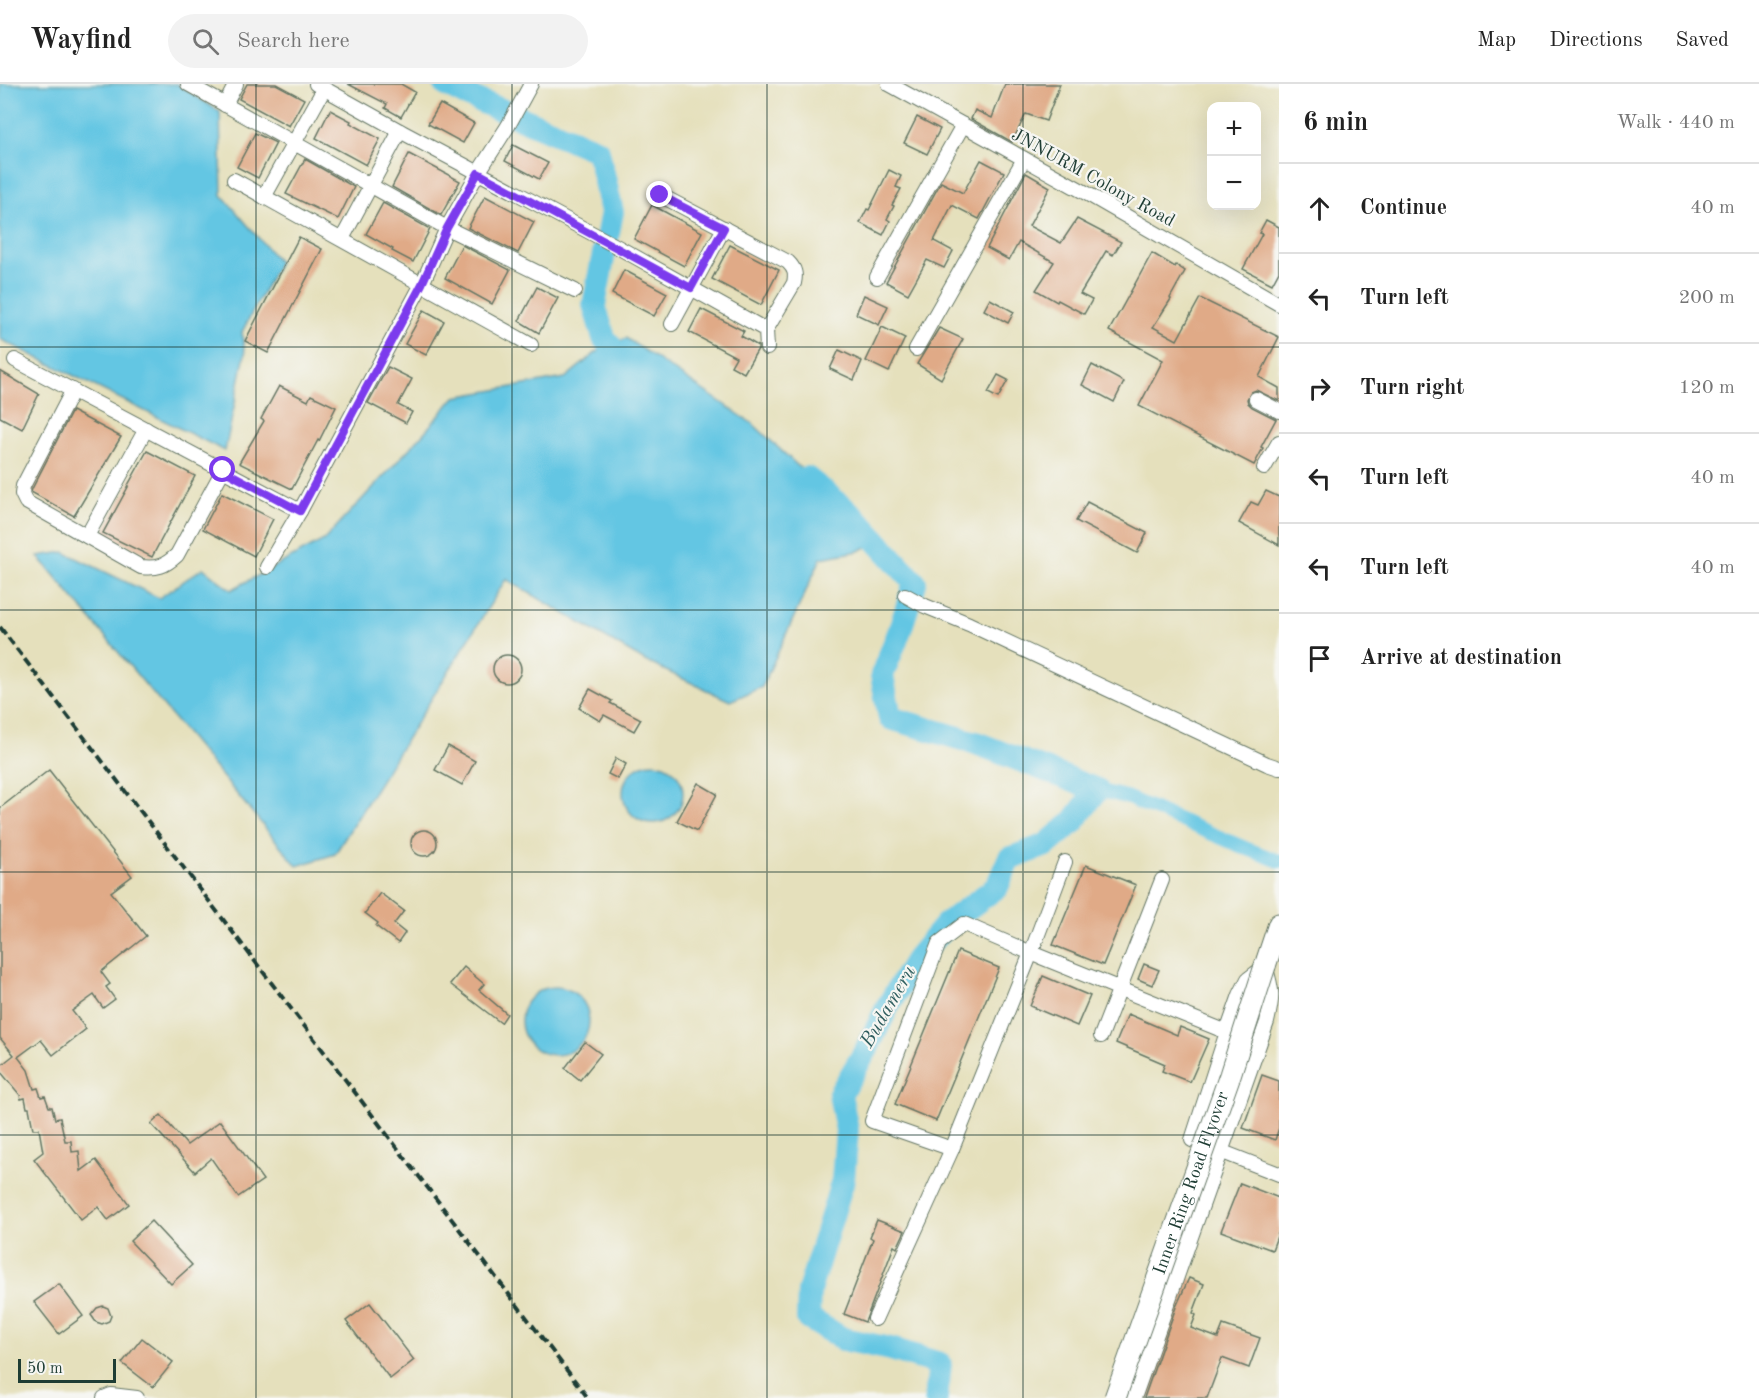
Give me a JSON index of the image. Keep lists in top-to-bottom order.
{
  "streets": {
    "main road": ["Inner Ring Road Flyover"],
    "street": ["JNNURM Colony Road"]
  },
  "water": ["Budameru"],
  "scale_bar": "50 m",
  "page": {
    "header": "Wayfind",
    "search": "Search here",
    "nav": ["Map", "Directions", "Saved"],
    "heading": ["6 min", "Walk · 440 m"],
    "map_buttons": ["+", "−"],
    "list": [
      ["Continue", "40 m"],
      ["Turn left", "200 m"],
      ["Turn right", "120 m"],
      ["Turn left", "40 m"],
      ["Turn left", "40 m"],
      "Arrive at destination"
    ],
    "scale": "50 m"
  }
}
